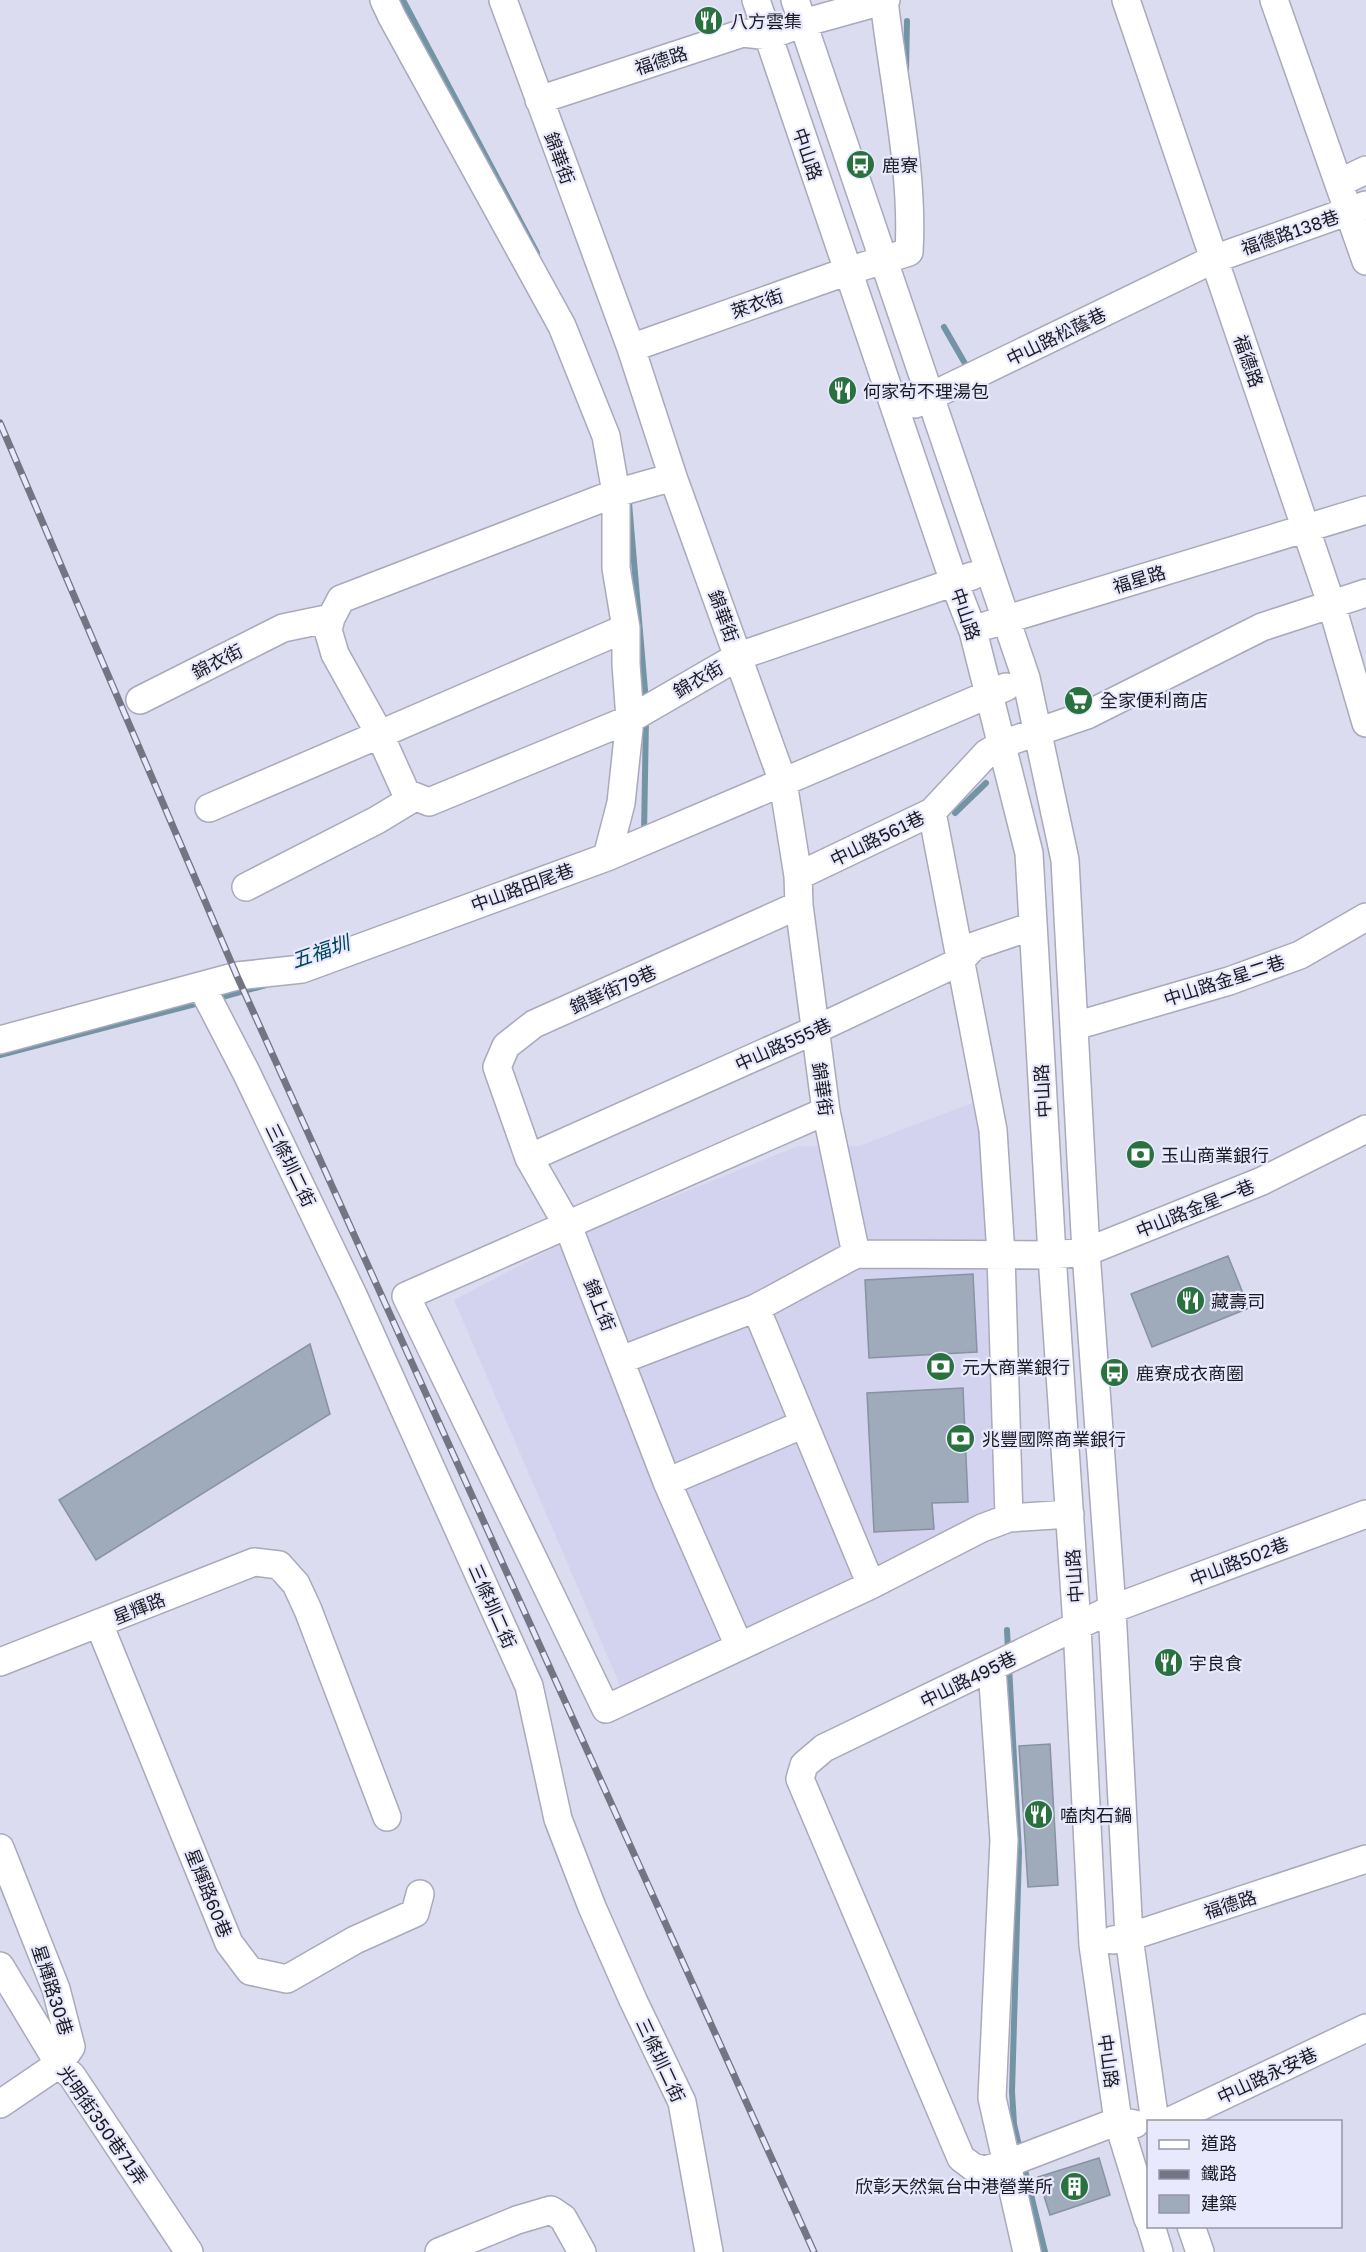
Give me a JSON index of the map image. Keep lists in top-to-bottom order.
{
  "streets": {
    "street": [
      "福德路",
      "中山路",
      "錦華街",
      "福德路138巷",
      "萊衣街",
      "中山路松蔭巷",
      "福星路",
      "錦衣街",
      "中山路561巷",
      "中山路田尾巷",
      "中山路金星二巷",
      "錦華街79巷",
      "中山路555巷",
      "三條圳二街",
      "中山路金星一巷",
      "錦上街",
      "中山路502巷",
      "星輝路",
      "中山路495巷",
      "星輝路60巷",
      "星輝路30巷",
      "中山路永安巷",
      "光明街350巷71弄"
    ]
  },
  "crossings": [
    ["福德路", "中山路"],
    ["福德路", "錦華街"],
    ["福德路", "福德路138巷"],
    ["福德路", "萊衣街"],
    ["福德路", "中山路松蔭巷"],
    ["福德路", "福星路"],
    ["中山路", "萊衣街"],
    ["中山路", "中山路松蔭巷"],
    ["中山路", "福星路"],
    ["中山路", "錦衣街"],
    ["中山路", "中山路561巷"],
    ["中山路", "中山路田尾巷"],
    ["中山路", "中山路金星二巷"],
    ["中山路", "中山路555巷"],
    ["中山路", "中山路金星一巷"],
    ["中山路", "中山路502巷"],
    ["中山路", "中山路495巷"],
    ["錦華街", "萊衣街"],
    ["錦華街", "錦衣街"],
    ["錦華街", "中山路561巷"],
    ["錦華街", "中山路田尾巷"],
    ["錦華街", "錦華街79巷"],
    ["錦華街", "中山路555巷"],
    ["福德路138巷", "中山路松蔭巷"],
    ["中山路田尾巷", "三條圳二街"],
    ["錦華街79巷", "中山路555巷"],
    ["錦華街79巷", "錦上街"],
    ["中山路555巷", "錦上街"],
    ["中山路502巷", "中山路495巷"],
    ["星輝路", "星輝路60巷"],
    ["星輝路30巷", "光明街350巷71弄"]
  ],
  "water": ["五福圳"],
  "places": {
    "restaurant": [
      "八方雲集",
      "何家茍不理湯包",
      "藏壽司",
      "宇良食",
      "嗑肉石鍋"
    ],
    "bus stop": ["鹿寮", "鹿寮成衣商圈"],
    "supermarket": ["全家便利商店"],
    "bank": ["玉山商業銀行", "元大商業銀行", "兆豐國際商業銀行"],
    "building": ["欣彰天然氣台中港營業所"]
  },
  "legend": ["道路", "鐵路", "建築"]
}
